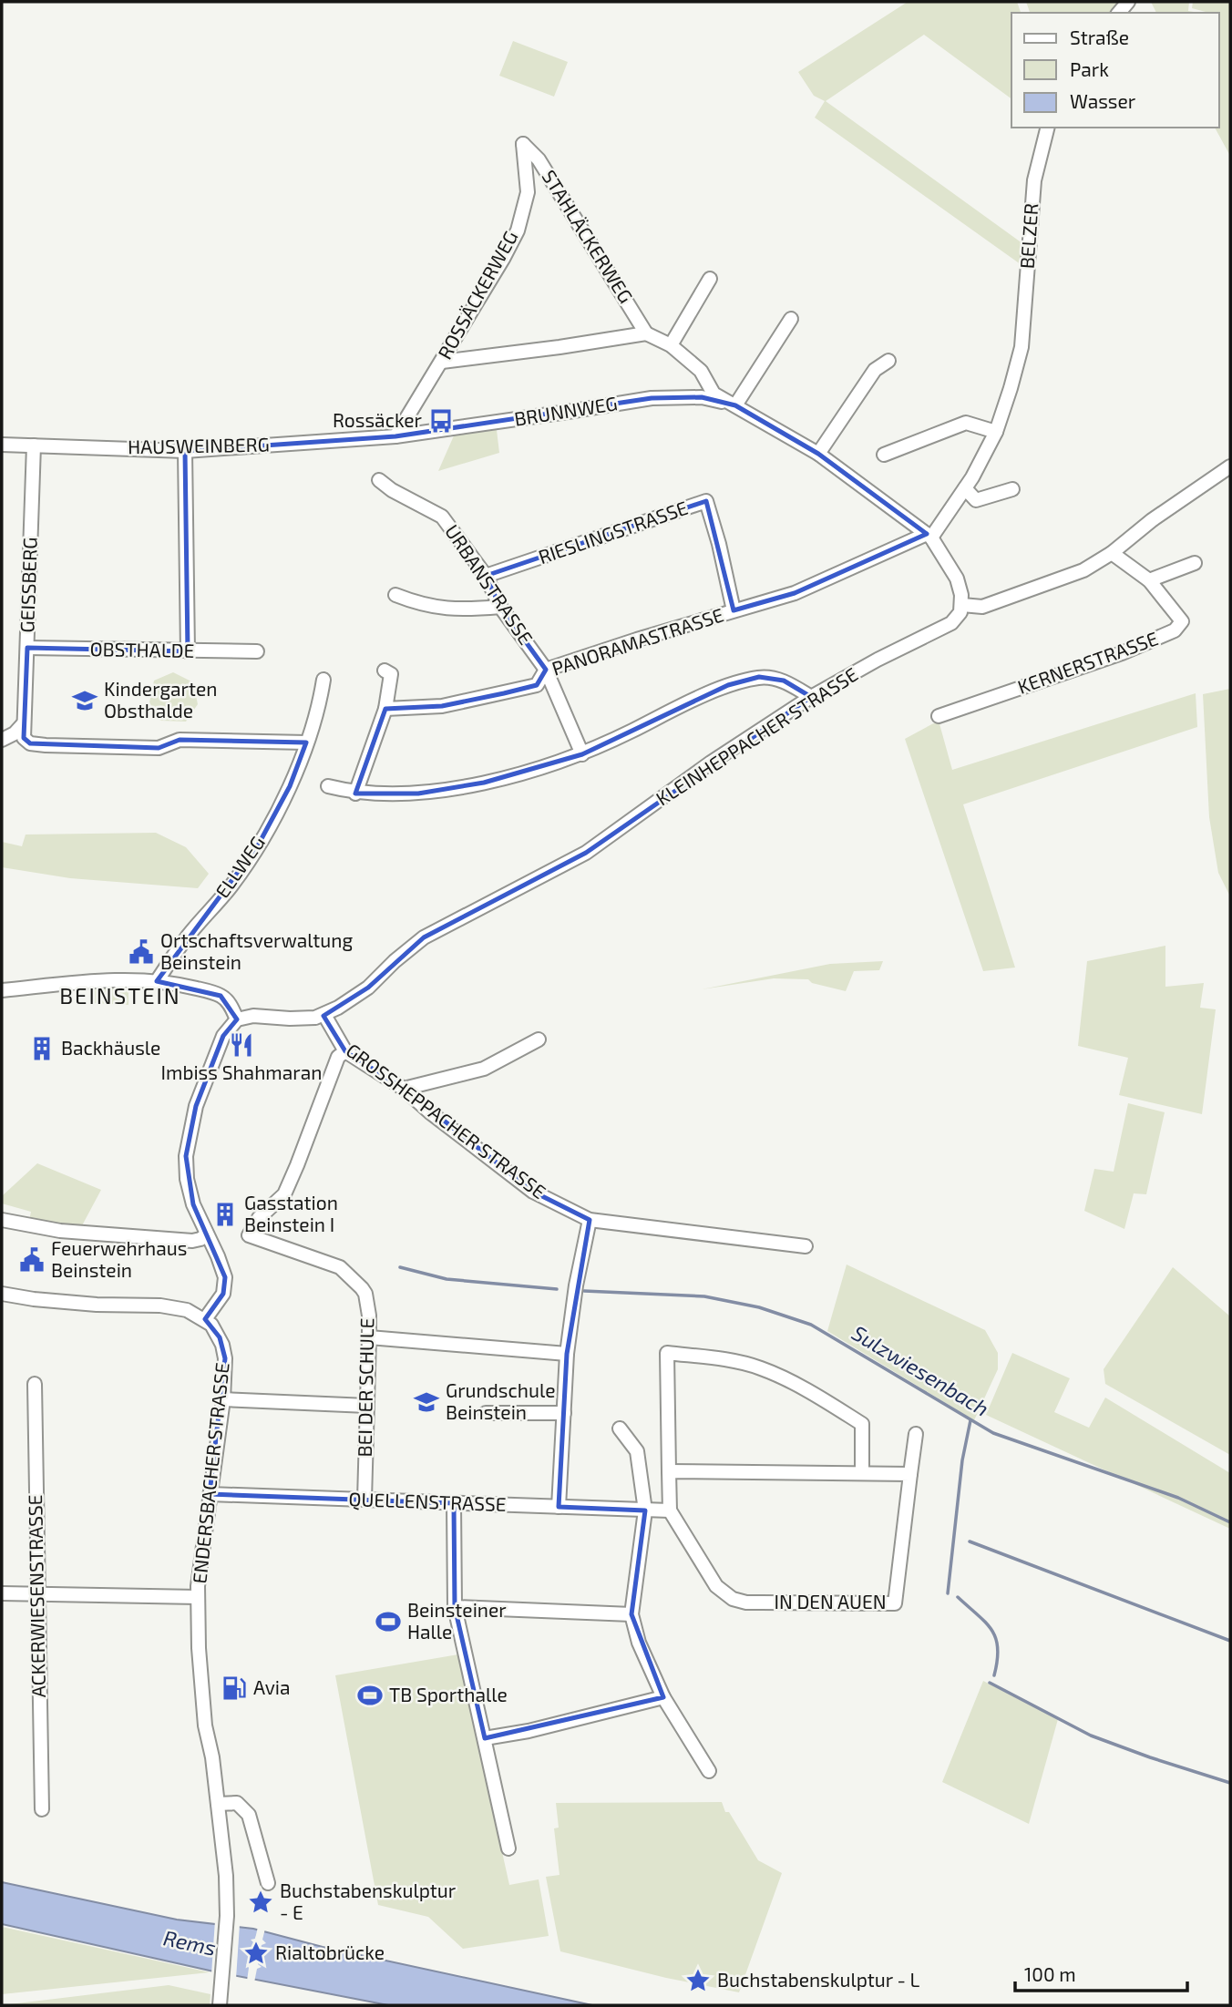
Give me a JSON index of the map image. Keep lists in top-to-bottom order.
{
  "streets": {
    "street": [
      "BELZER",
      "STAHLÄCKERWEG",
      "ROSSÄCKERWEG",
      "BRUNNWEG",
      "HAUSWEINBERG",
      "RIESLINGSTRASSE",
      "GEISSBERG",
      "URBANSTRASSE",
      "PANORAMASTRASSE",
      "OBSTHALDE",
      "KERNERSTRASSE",
      "KLEINHEPPACHER STRASSE",
      "ELLWEG",
      "GROSSHEPPACHER STRASSE",
      "BEI DER SCHULE",
      "ENDERSBACHER STRASSE",
      "QUELLENSTRASSE",
      "ACKERWIESENSTRASSE",
      "IN DEN AUEN"
    ]
  },
  "crossings": [
    ["BELZER", "BRUNNWEG"],
    ["BELZER", "PANORAMASTRASSE"],
    ["STAHLÄCKERWEG", "ROSSÄCKERWEG"],
    ["STAHLÄCKERWEG", "BRUNNWEG"],
    ["ROSSÄCKERWEG", "BRUNNWEG"],
    ["ROSSÄCKERWEG", "HAUSWEINBERG"],
    ["BRUNNWEG", "HAUSWEINBERG"],
    ["BRUNNWEG", "PANORAMASTRASSE"],
    ["BRUNNWEG", "KLEINHEPPACHER STRASSE"],
    ["HAUSWEINBERG", "GEISSBERG"],
    ["RIESLINGSTRASSE", "URBANSTRASSE"],
    ["RIESLINGSTRASSE", "PANORAMASTRASSE"],
    ["GEISSBERG", "OBSTHALDE"],
    ["URBANSTRASSE", "PANORAMASTRASSE"],
    ["KLEINHEPPACHER STRASSE", "GROSSHEPPACHER STRASSE"],
    ["GROSSHEPPACHER STRASSE", "BEI DER SCHULE"],
    ["BEI DER SCHULE", "QUELLENSTRASSE"],
    ["ENDERSBACHER STRASSE", "QUELLENSTRASSE"]
  ],
  "districts": ["BEINSTEIN"],
  "water": ["Sulzwiesenbach", "Rems"],
  "places": {
    "bus stop": ["Rossäcker"],
    "school or university": ["Kindergarten Obsthalde", "Grundschule Beinstein"],
    "public building": ["Ortschaftsverwaltung Beinstein", "Feuerwehrhaus Beinstein"],
    "restaurant": ["Imbiss Shahmaran"],
    "building": ["Backhäusle", "Gasstation Beinstein I"],
    "sports": ["Beinsteiner Halle", "TB Sporthalle"],
    "fuel station": ["Avia"],
    "place": ["Buchstabenskulptur - E", "Rialtobrücke", "Buchstabenskulptur - L"]
  },
  "legend": ["Straße", "Park", "Wasser"],
  "scale_bar": "100 m"
}
